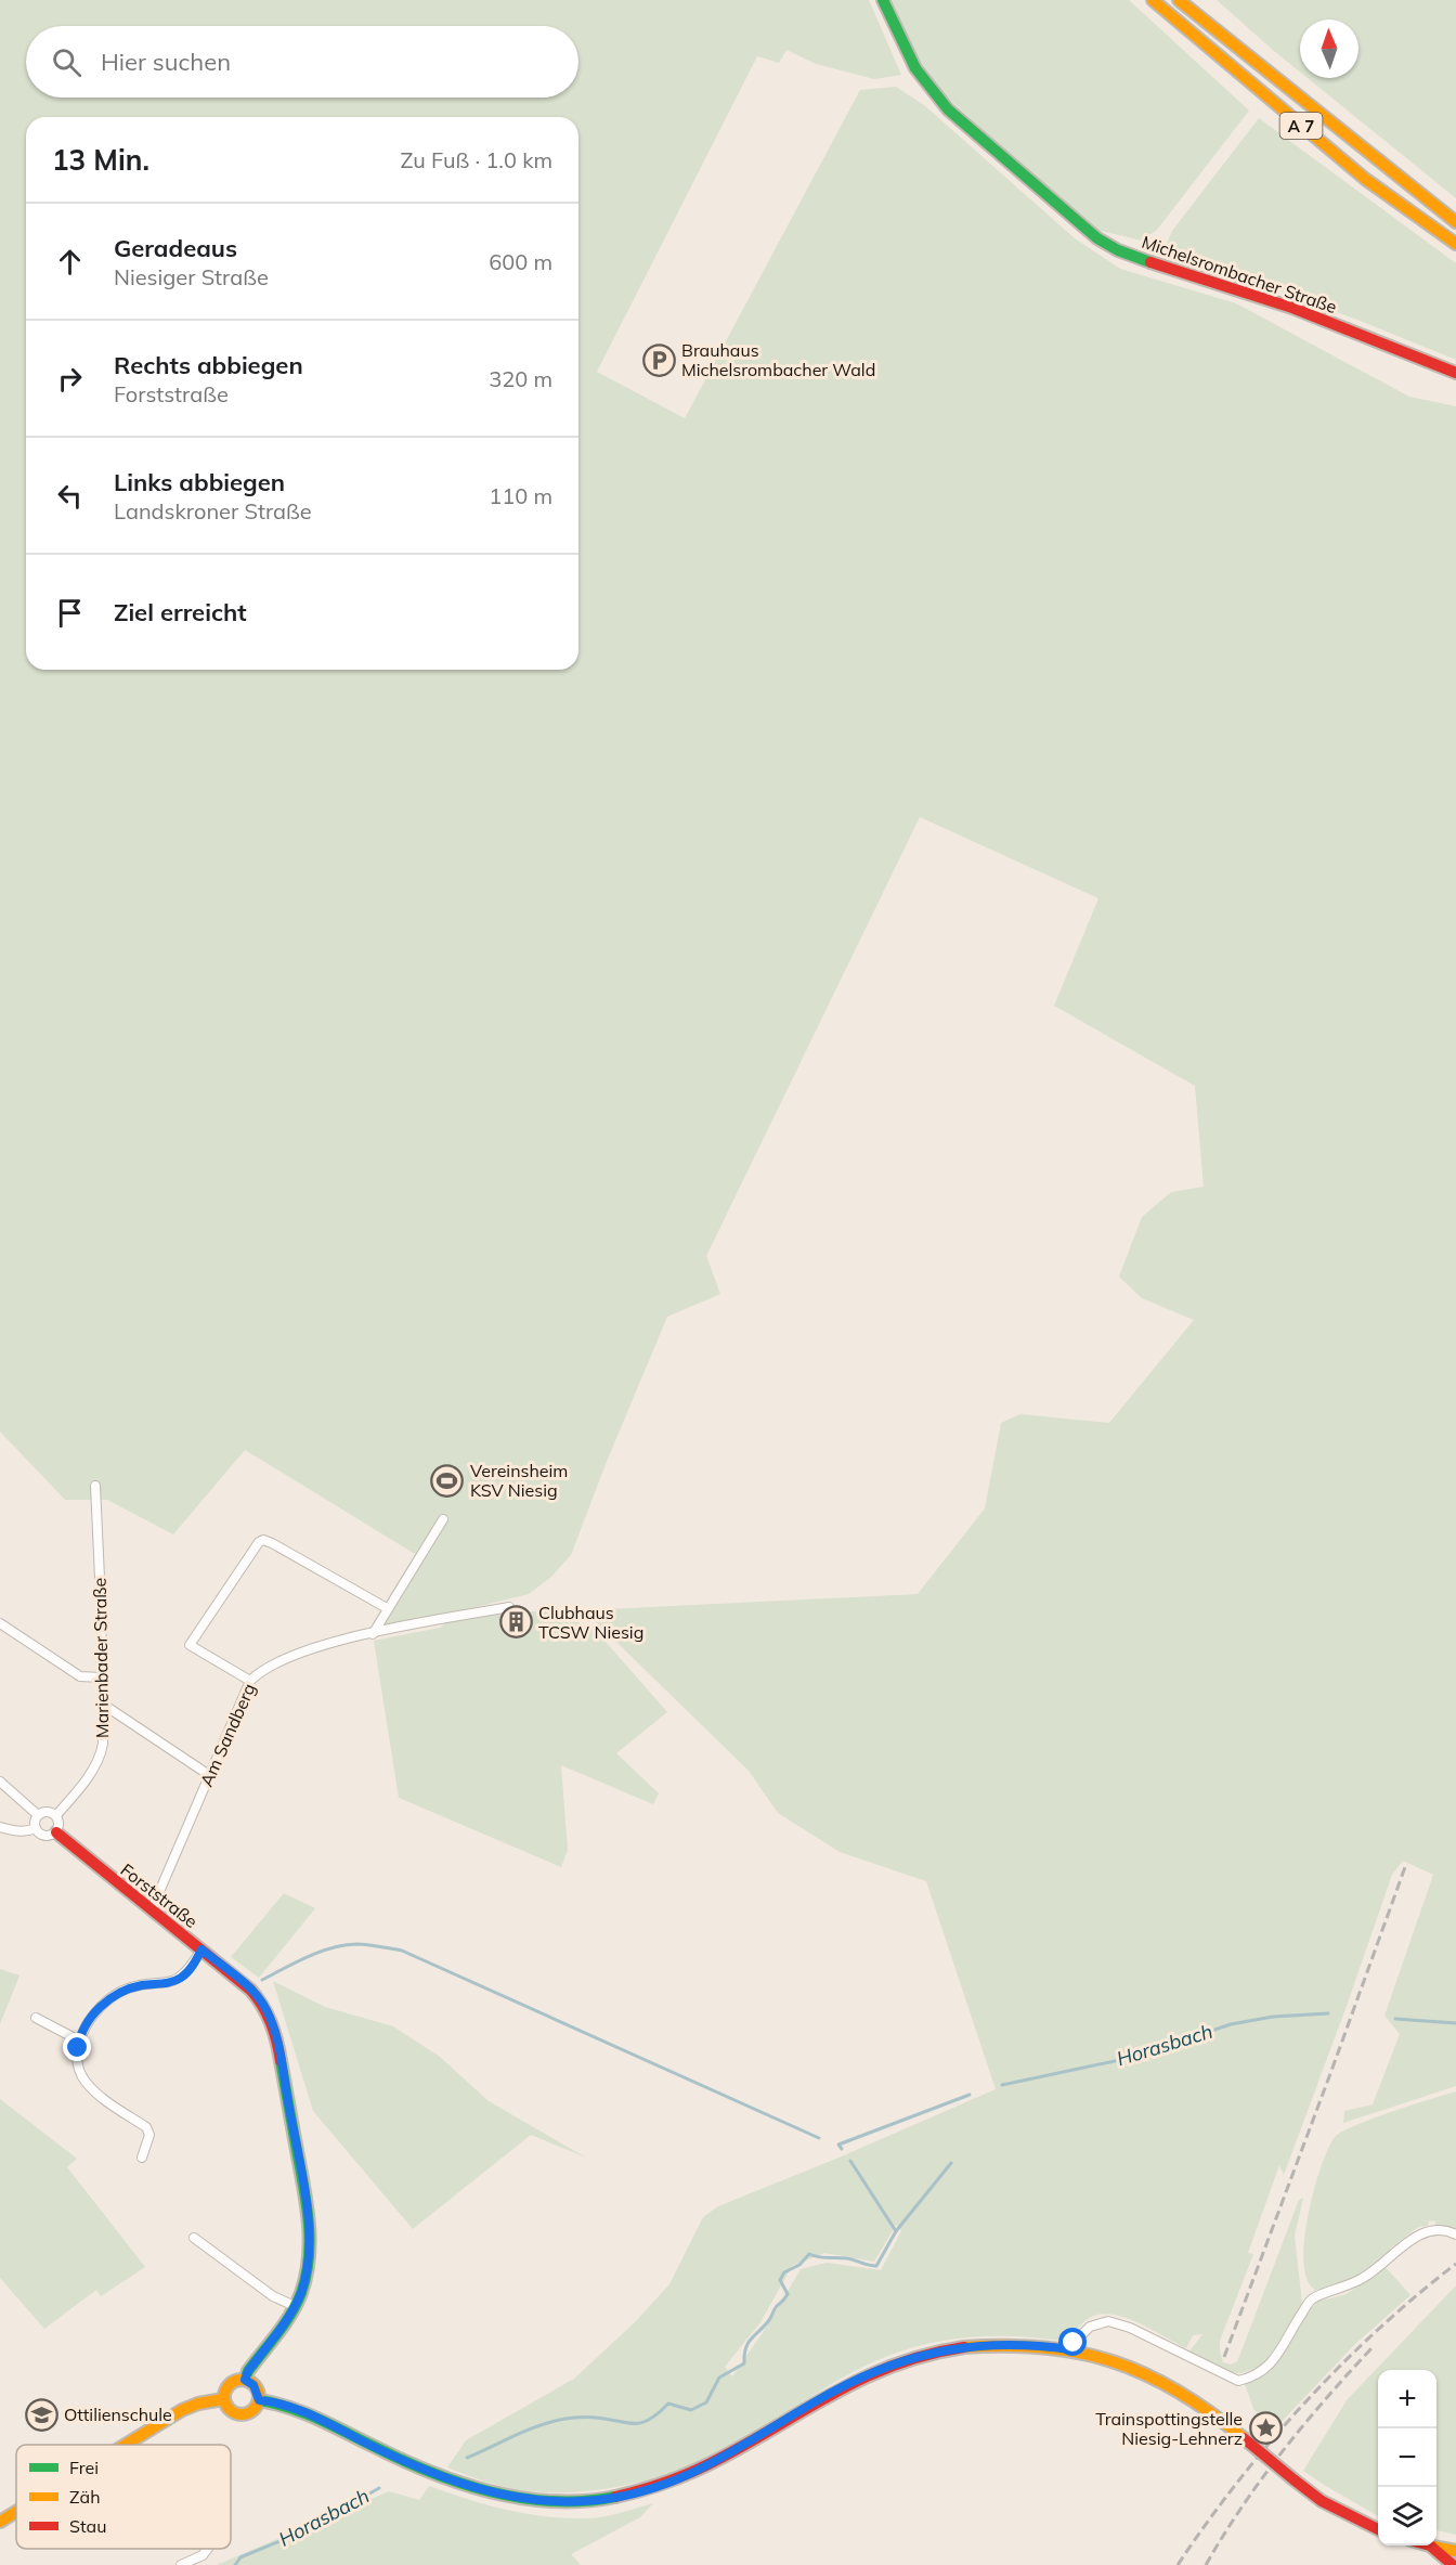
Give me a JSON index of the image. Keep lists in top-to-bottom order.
{
  "streets": {
    "main road": ["A 7", "Michelsrombacher Straße", "Forststraße"],
    "street": ["Marienbader Straße", "Am Sandberg"]
  },
  "crossings": [
    ["Marienbader Straße", "Forststraße"],
    ["Am Sandberg", "Forststraße"]
  ],
  "water": ["Horasbach"],
  "places": {
    "parking": ["Brauhaus Michelsrombacher Wald"],
    "sports": ["Vereinsheim KSV Niesig"],
    "building": ["Clubhaus TCSW Niesig"],
    "school or university": ["Ottilienschule"],
    "place": ["Trainspottingstelle Niesig-Lehnerz"]
  },
  "legend": ["Frei", "Zäh", "Stau"],
  "north": "top",
  "page": {
    "search": "Hier suchen",
    "heading": ["13 Min.", "Zu Fuß · 1.0 km"],
    "list": [
      ["Geradeaus", "Niesiger Straße", "600 m"],
      ["Rechts abbiegen", "Forststraße", "320 m"],
      ["Links abbiegen", "Landskroner Straße", "110 m"],
      "Ziel erreicht"
    ],
    "map_buttons": ["+", "−"]
  }
}
